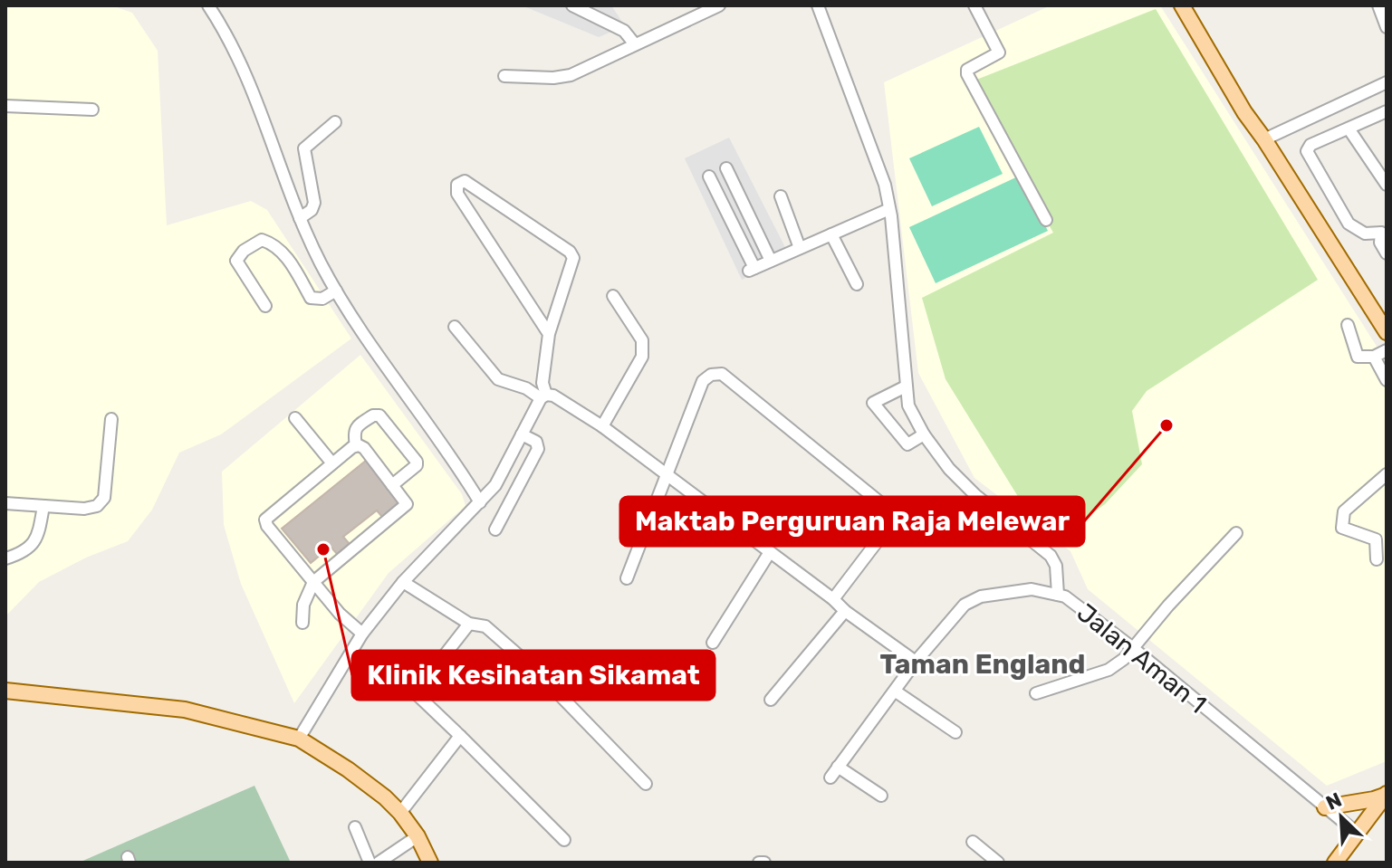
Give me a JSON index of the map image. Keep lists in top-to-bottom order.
{
  "streets": {
    "street": ["Jalan Aman 1"]
  },
  "districts": ["Taman England"],
  "places": ["Maktab Perguruan Raja Melewar", "Klinik Kesihatan Sikamat"],
  "north": "top left"
}
